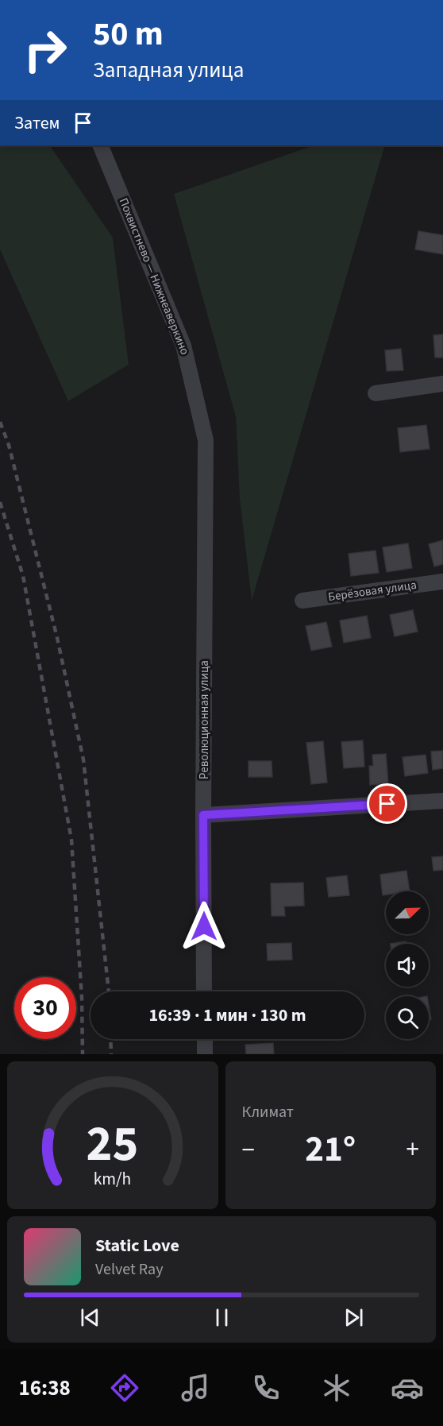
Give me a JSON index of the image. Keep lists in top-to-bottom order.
{
  "streets": {
    "street": ["Похвистнево — Нижнеаверкино", "Берёзовая улица", "Революционная улица"]
  },
  "crossings": [
    ["Похвистнево — Нижнеаверкино", "Революционная улица"]
  ],
  "north": "top right",
  "page": {
    "turn": ["50 m", "Западная улица"],
    "then": "Затем",
    "limit": "30",
    "trip": "16:39 · 1 мин · 130 m",
    "tile": "Климат",
    "heat": ["−", "21°", "+"],
    "song": ["Static Love", "Velvet Ray"],
    "tabs": "16:38",
    "gauge": ["25", "km/h"]
  }
}
